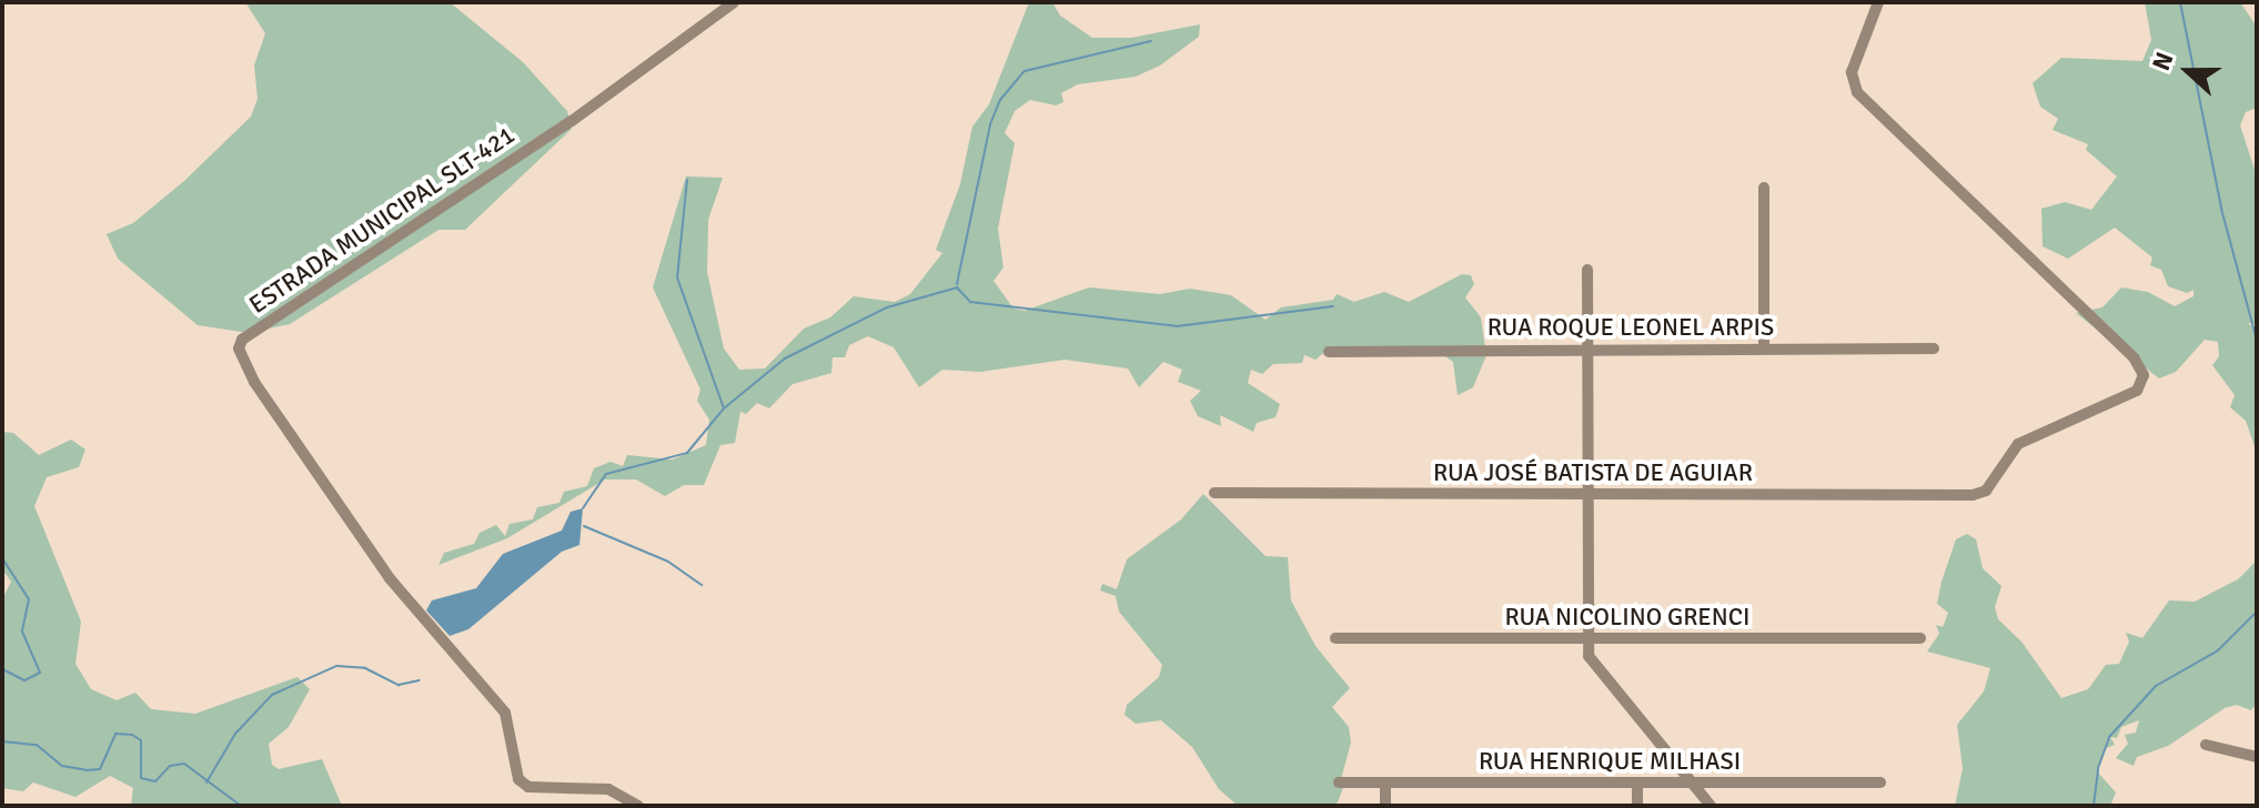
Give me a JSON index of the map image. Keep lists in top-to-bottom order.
{
  "streets": {
    "street": [
      "ESTRADA MUNICIPAL SLT-421",
      "RUA ROQUE LEONEL ARPIS",
      "RUA JOSÉ BATISTA DE AGUIAR",
      "RUA NICOLINO GRENCI",
      "RUA HENRIQUE MILHASI"
    ]
  },
  "north": "left"
}
